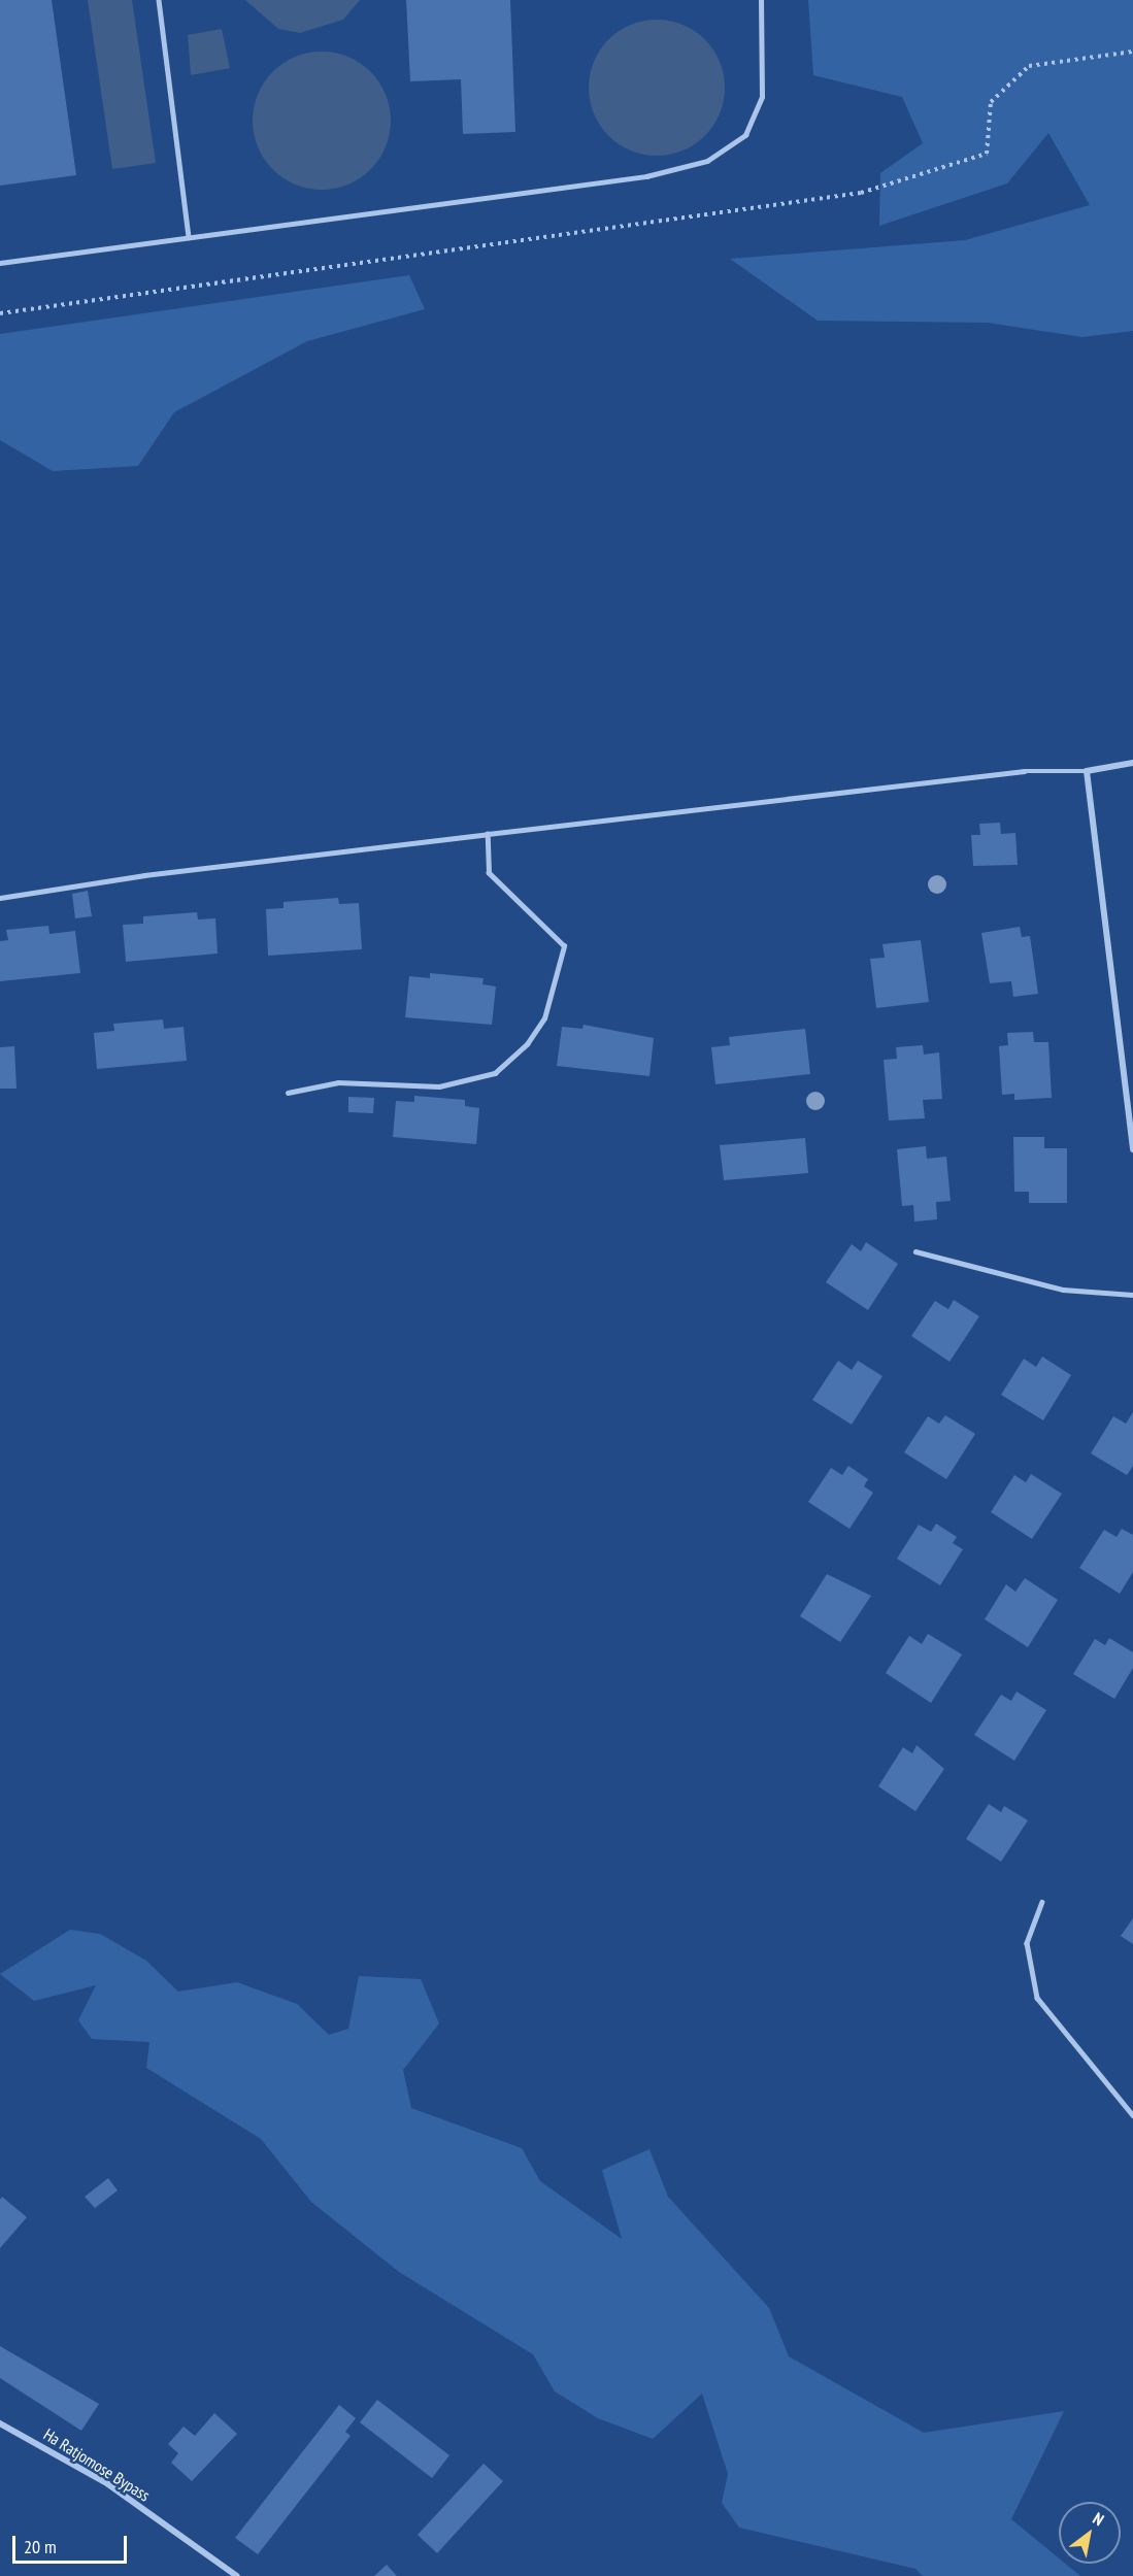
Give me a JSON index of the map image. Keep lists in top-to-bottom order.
{
  "streets": {
    "street": ["Ha Ratjomose Bypass"]
  },
  "scale_bar": "20 m",
  "north": "top right"
}
